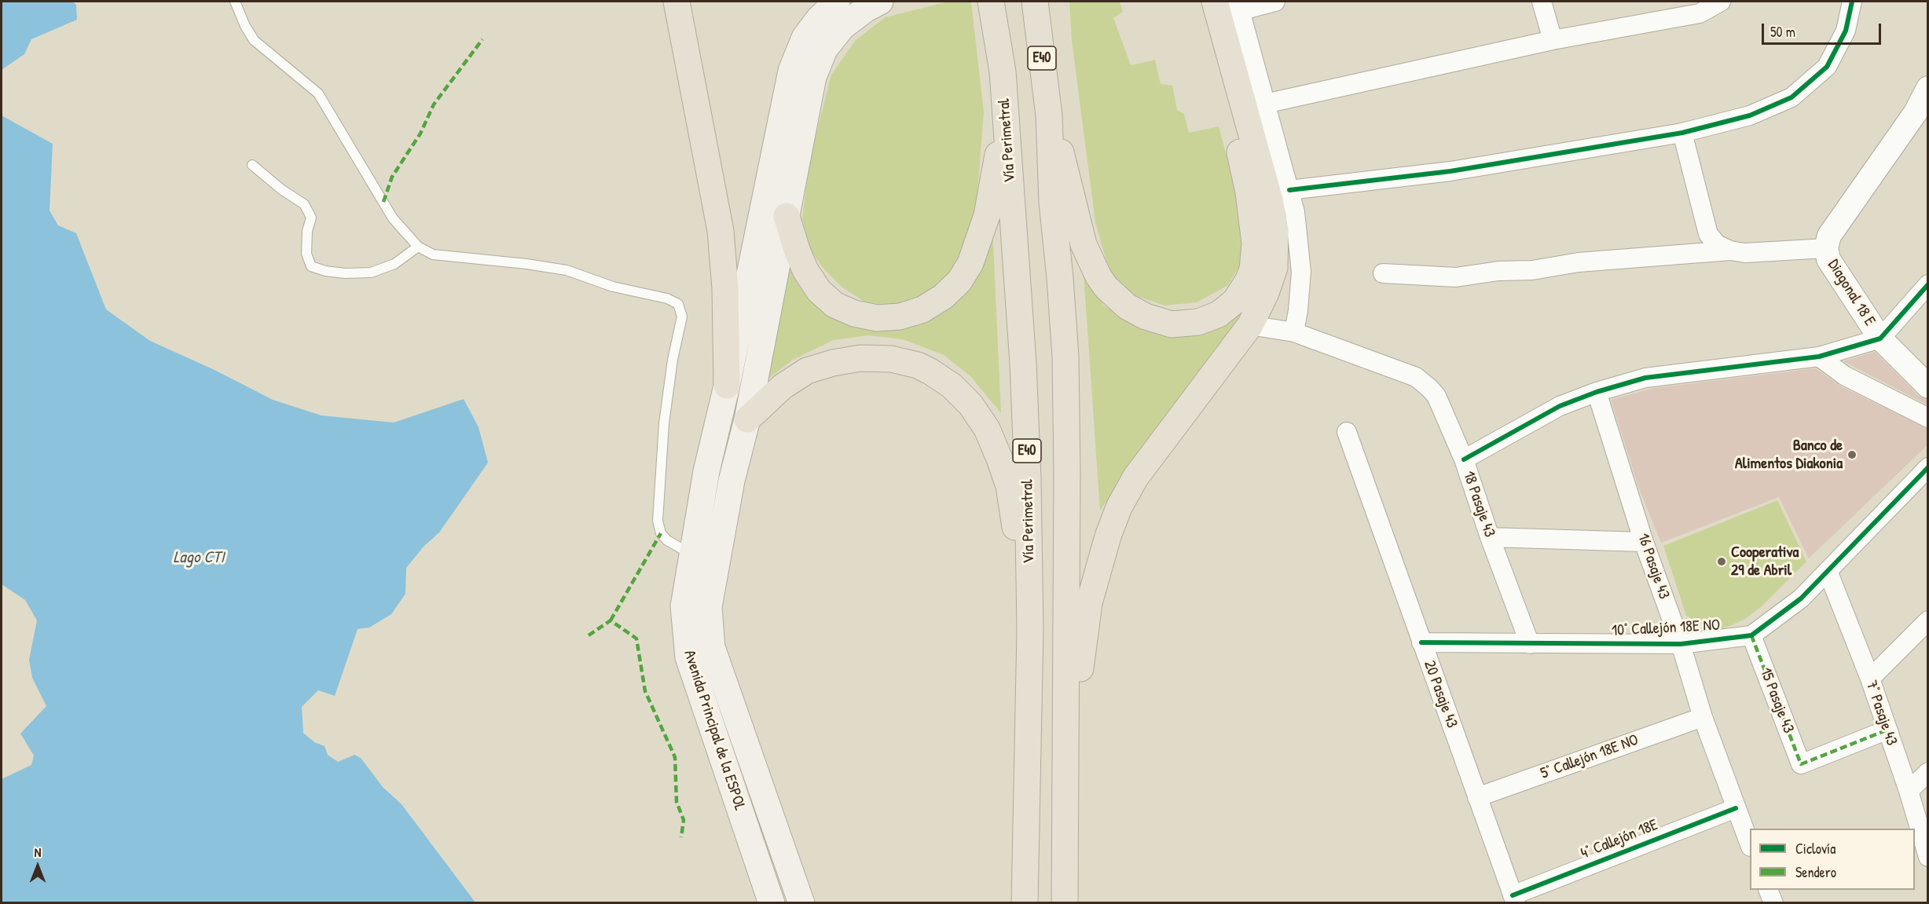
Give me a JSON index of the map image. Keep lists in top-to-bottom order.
{
  "streets": {
    "highway": ["E40", "Vía Perimetral"],
    "main road": ["Avenida Principal de la ESPOL"],
    "street": [
      "Diagonal 18 E",
      "18 Pasaje 43",
      "16 Pasaje 43",
      "10° Callejón 18E NO",
      "20 Pasaje 43",
      "15 Pasaje 43",
      "7° Pasaje 43",
      "5° Callejón 18E NO",
      "4° Callejón 18E"
    ]
  },
  "crossings": [
    ["18 Pasaje 43", "10° Callejón 18E NO"],
    ["16 Pasaje 43", "10° Callejón 18E NO"],
    ["16 Pasaje 43", "5° Callejón 18E NO"],
    ["16 Pasaje 43", "4° Callejón 18E"],
    ["10° Callejón 18E NO", "20 Pasaje 43"],
    ["10° Callejón 18E NO", "15 Pasaje 43"],
    ["10° Callejón 18E NO", "7° Pasaje 43"],
    ["20 Pasaje 43", "5° Callejón 18E NO"],
    ["20 Pasaje 43", "4° Callejón 18E"],
    ["15 Pasaje 43", "7° Pasaje 43"]
  ],
  "water": ["Lago CTI"],
  "places": ["Banco de Alimentos Diakonia", "Cooperativa 29 de Abril"],
  "legend": ["Ciclovía", "Sendero"],
  "scale_bar": "50 m",
  "north": "top"
}
